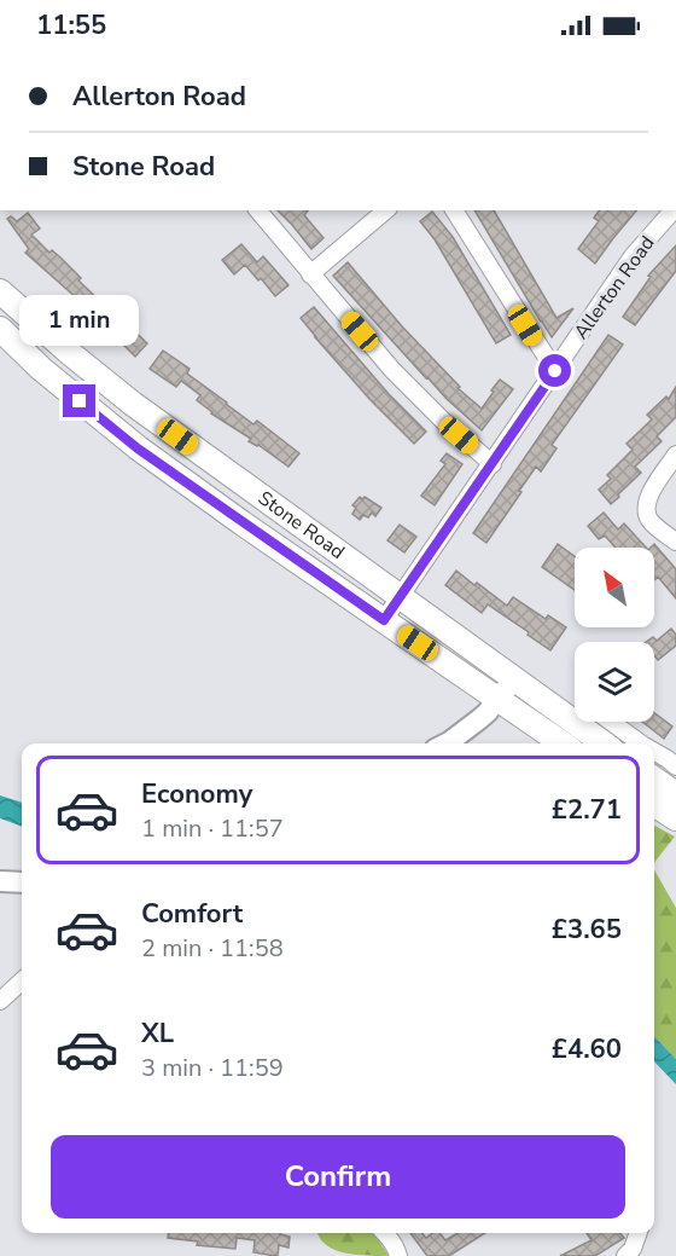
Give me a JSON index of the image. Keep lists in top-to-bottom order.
{
  "streets": {
    "highway": ["Stone Road"],
    "street": ["Allerton Road"]
  },
  "crossings": [
    ["Allerton Road", "Stone Road"]
  ],
  "north": "top left",
  "page": {
    "status": "11:55",
    "banner": ["Allerton Road", "Stone Road"],
    "bubble": "1 min",
    "list": [
      {
        "name": "Economy",
        "note": "1 min · 11:57",
        "value": "£2.71"
      },
      {
        "name": "Comfort",
        "note": "2 min · 11:58",
        "value": "£3.65"
      },
      {
        "name": "XL",
        "note": "3 min · 11:59",
        "value": "£4.60"
      }
    ],
    "buttons": "Confirm"
  }
}
